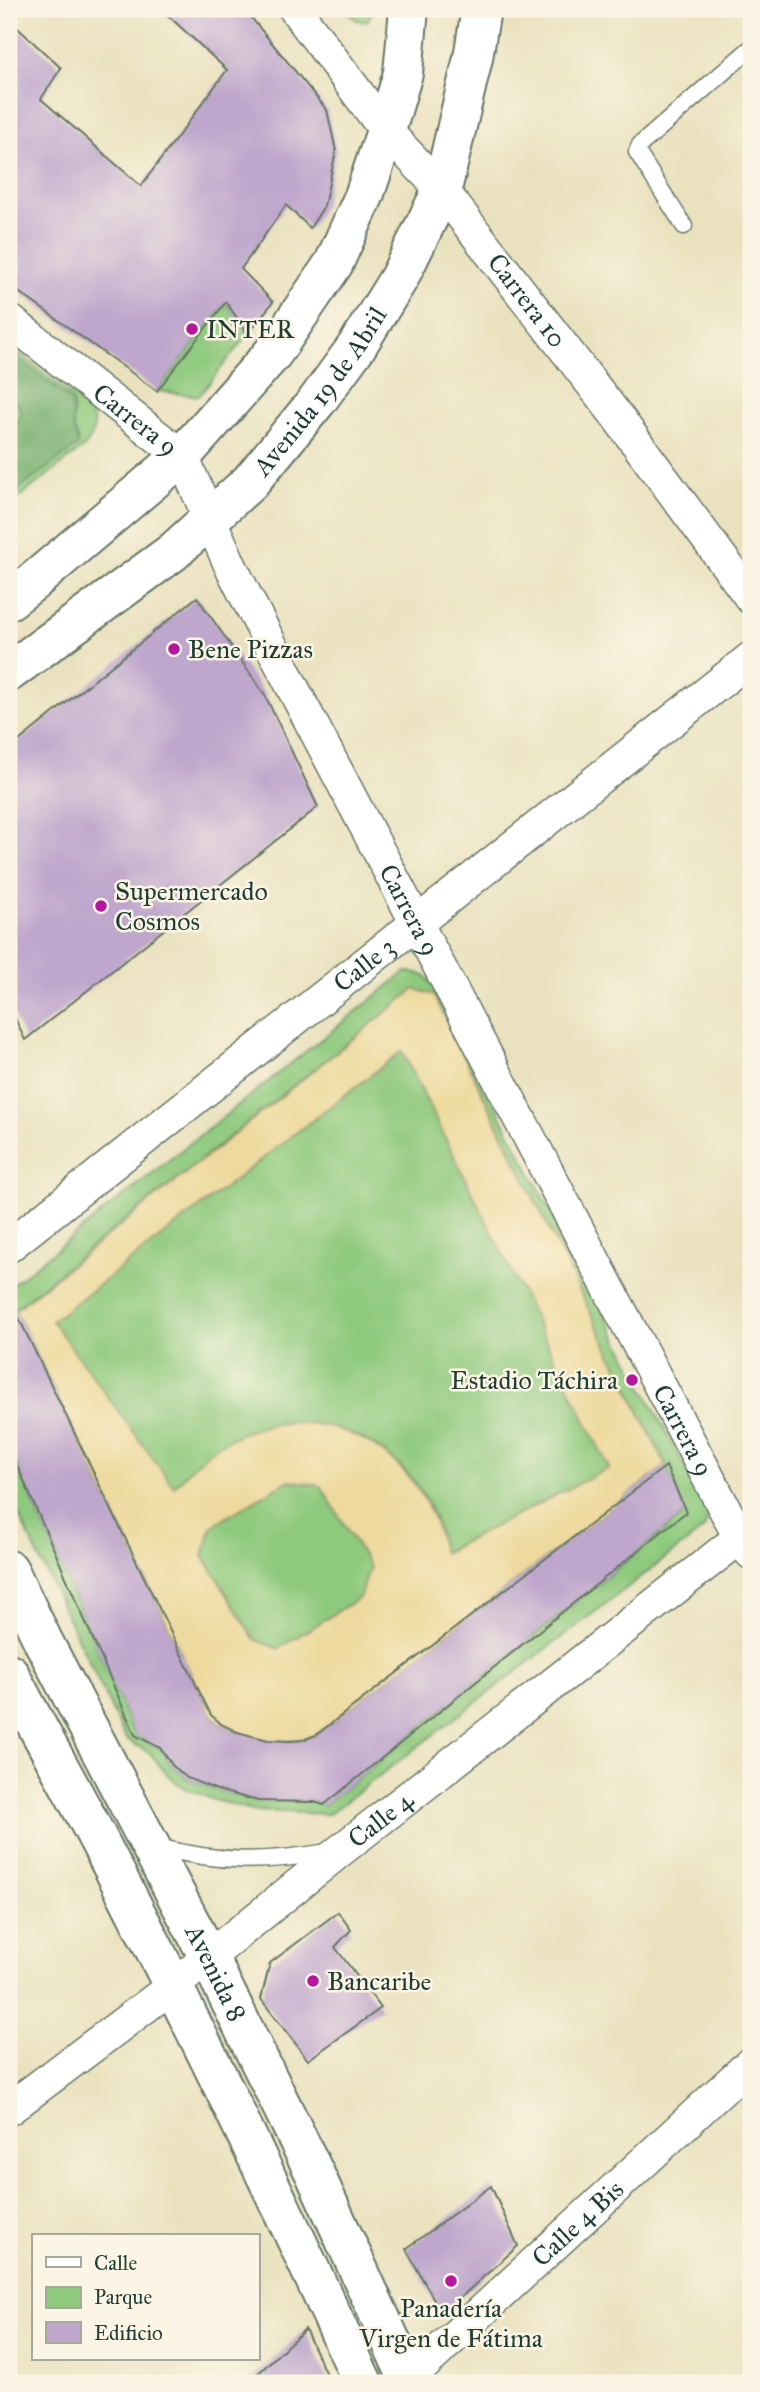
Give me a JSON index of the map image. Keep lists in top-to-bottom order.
{
  "streets": {
    "street": [
      "Carrera 10",
      "Avenida 19 de Abril",
      "Carrera 9",
      "Calle 3",
      "Calle 4",
      "Avenida 8",
      "Calle 4 Bis"
    ]
  },
  "crossings": [
    ["Carrera 10", "Avenida 19 de Abril"],
    ["Avenida 19 de Abril", "Carrera 9"],
    ["Carrera 9", "Calle 3"],
    ["Carrera 9", "Calle 4"],
    ["Calle 4", "Avenida 8"],
    ["Avenida 8", "Calle 4 Bis"]
  ],
  "places": [
    "INTER",
    "Bene Pizzas",
    "Supermercado Cosmos",
    "Estadio Táchira",
    "Bancaribe",
    "Panadería Virgen de Fátima"
  ],
  "legend": ["Calle", "Parque", "Edificio"]
}
